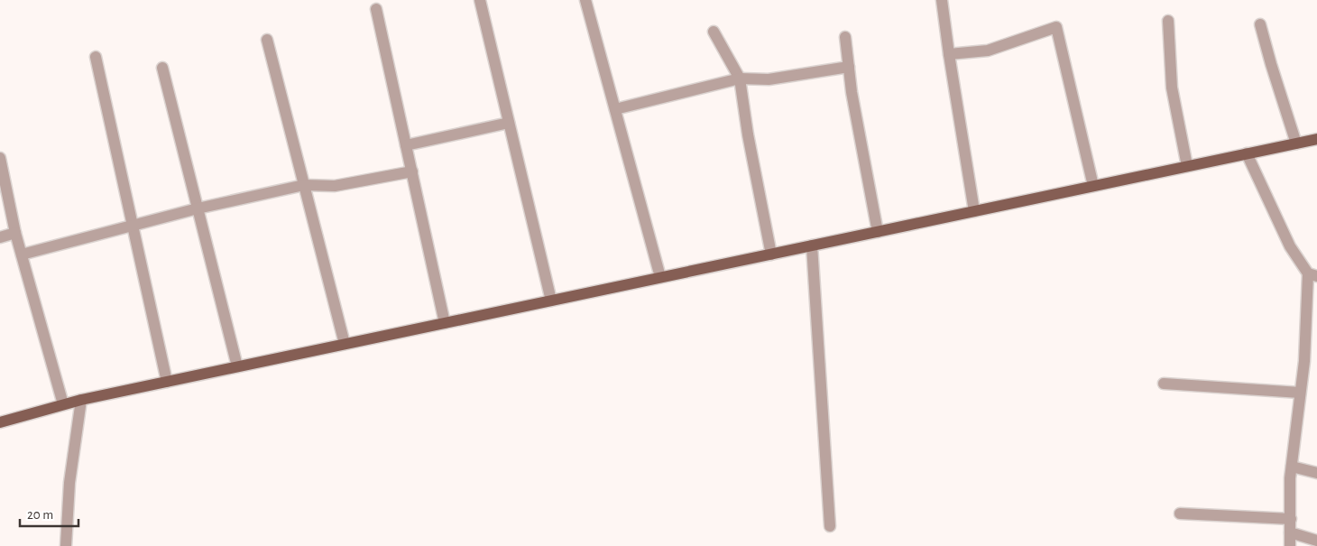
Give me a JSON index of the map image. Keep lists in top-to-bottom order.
{
  "scale_bar": "20 m"
}
